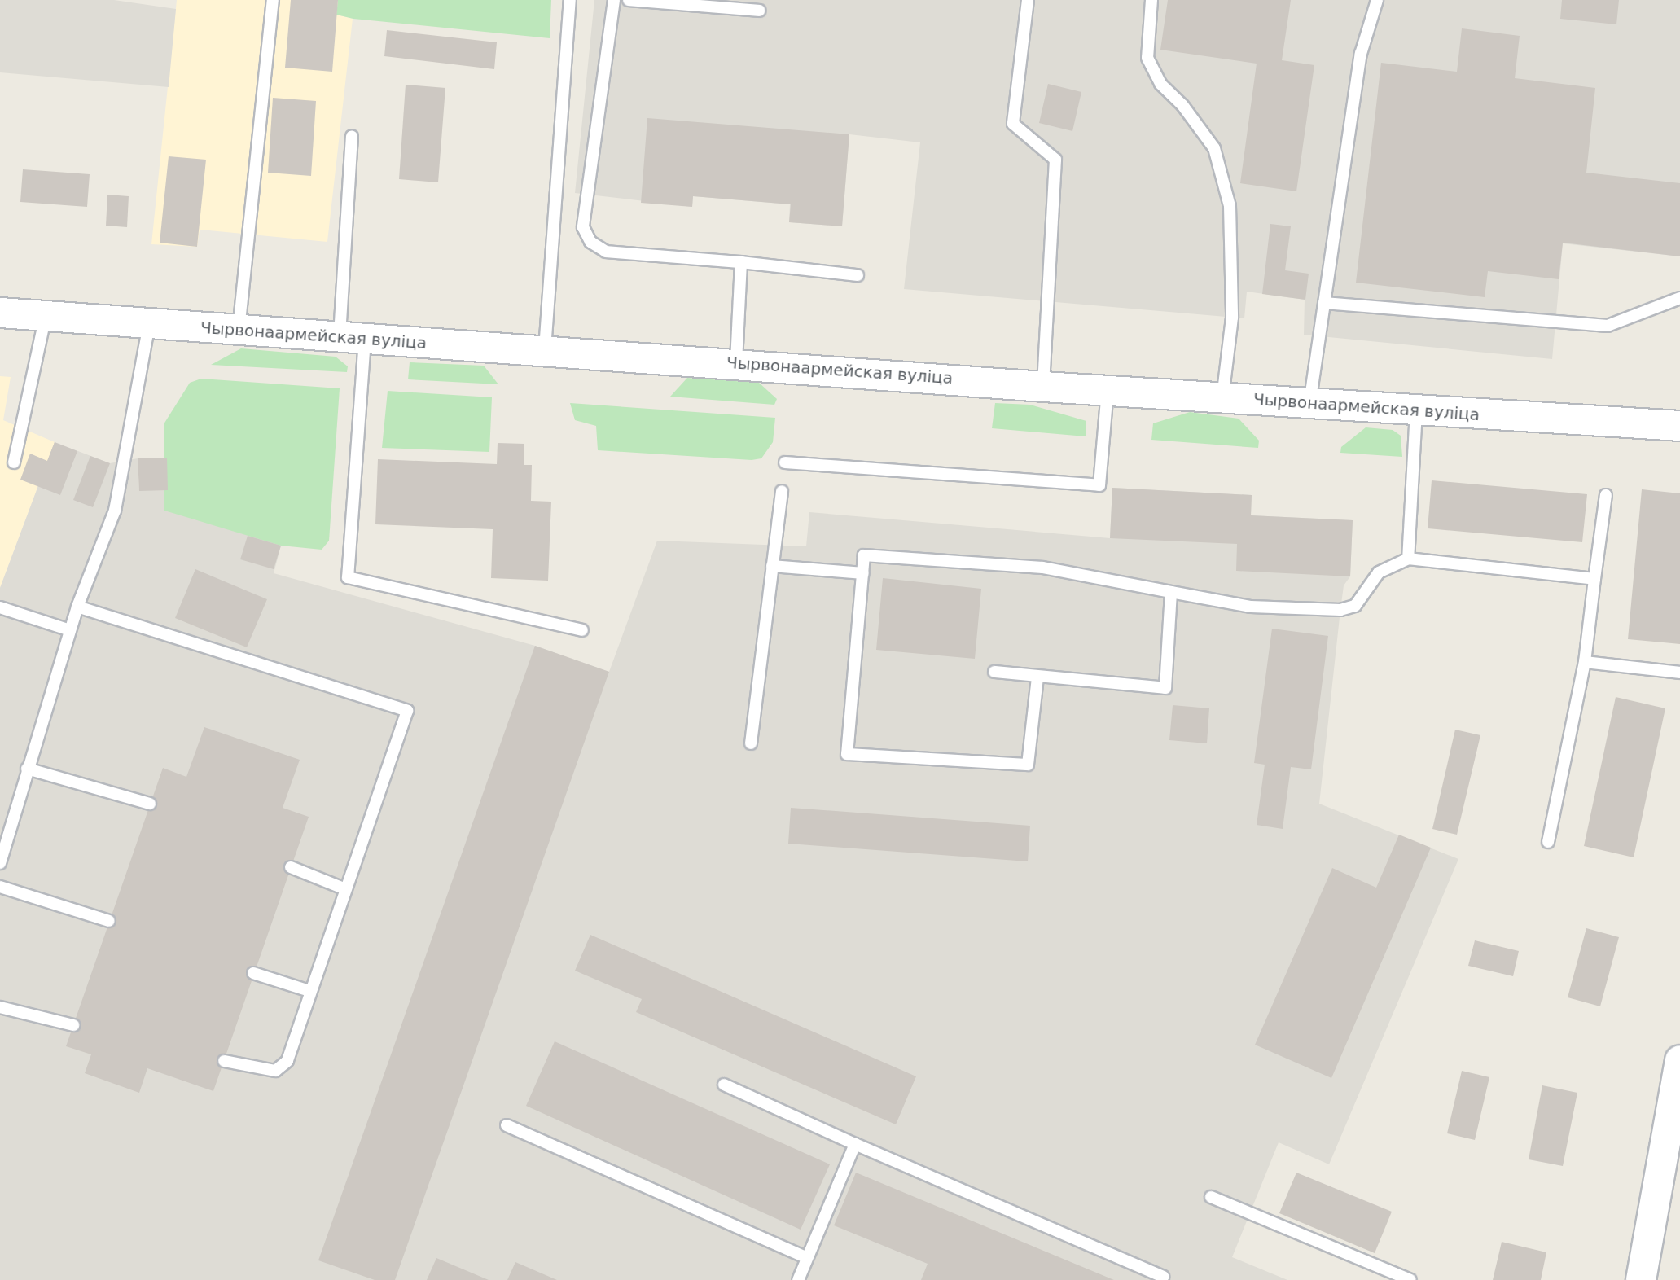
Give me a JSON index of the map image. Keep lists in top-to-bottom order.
{
  "streets": {
    "main road": ["Чырвонаармейская вуліца"]
  }
}
